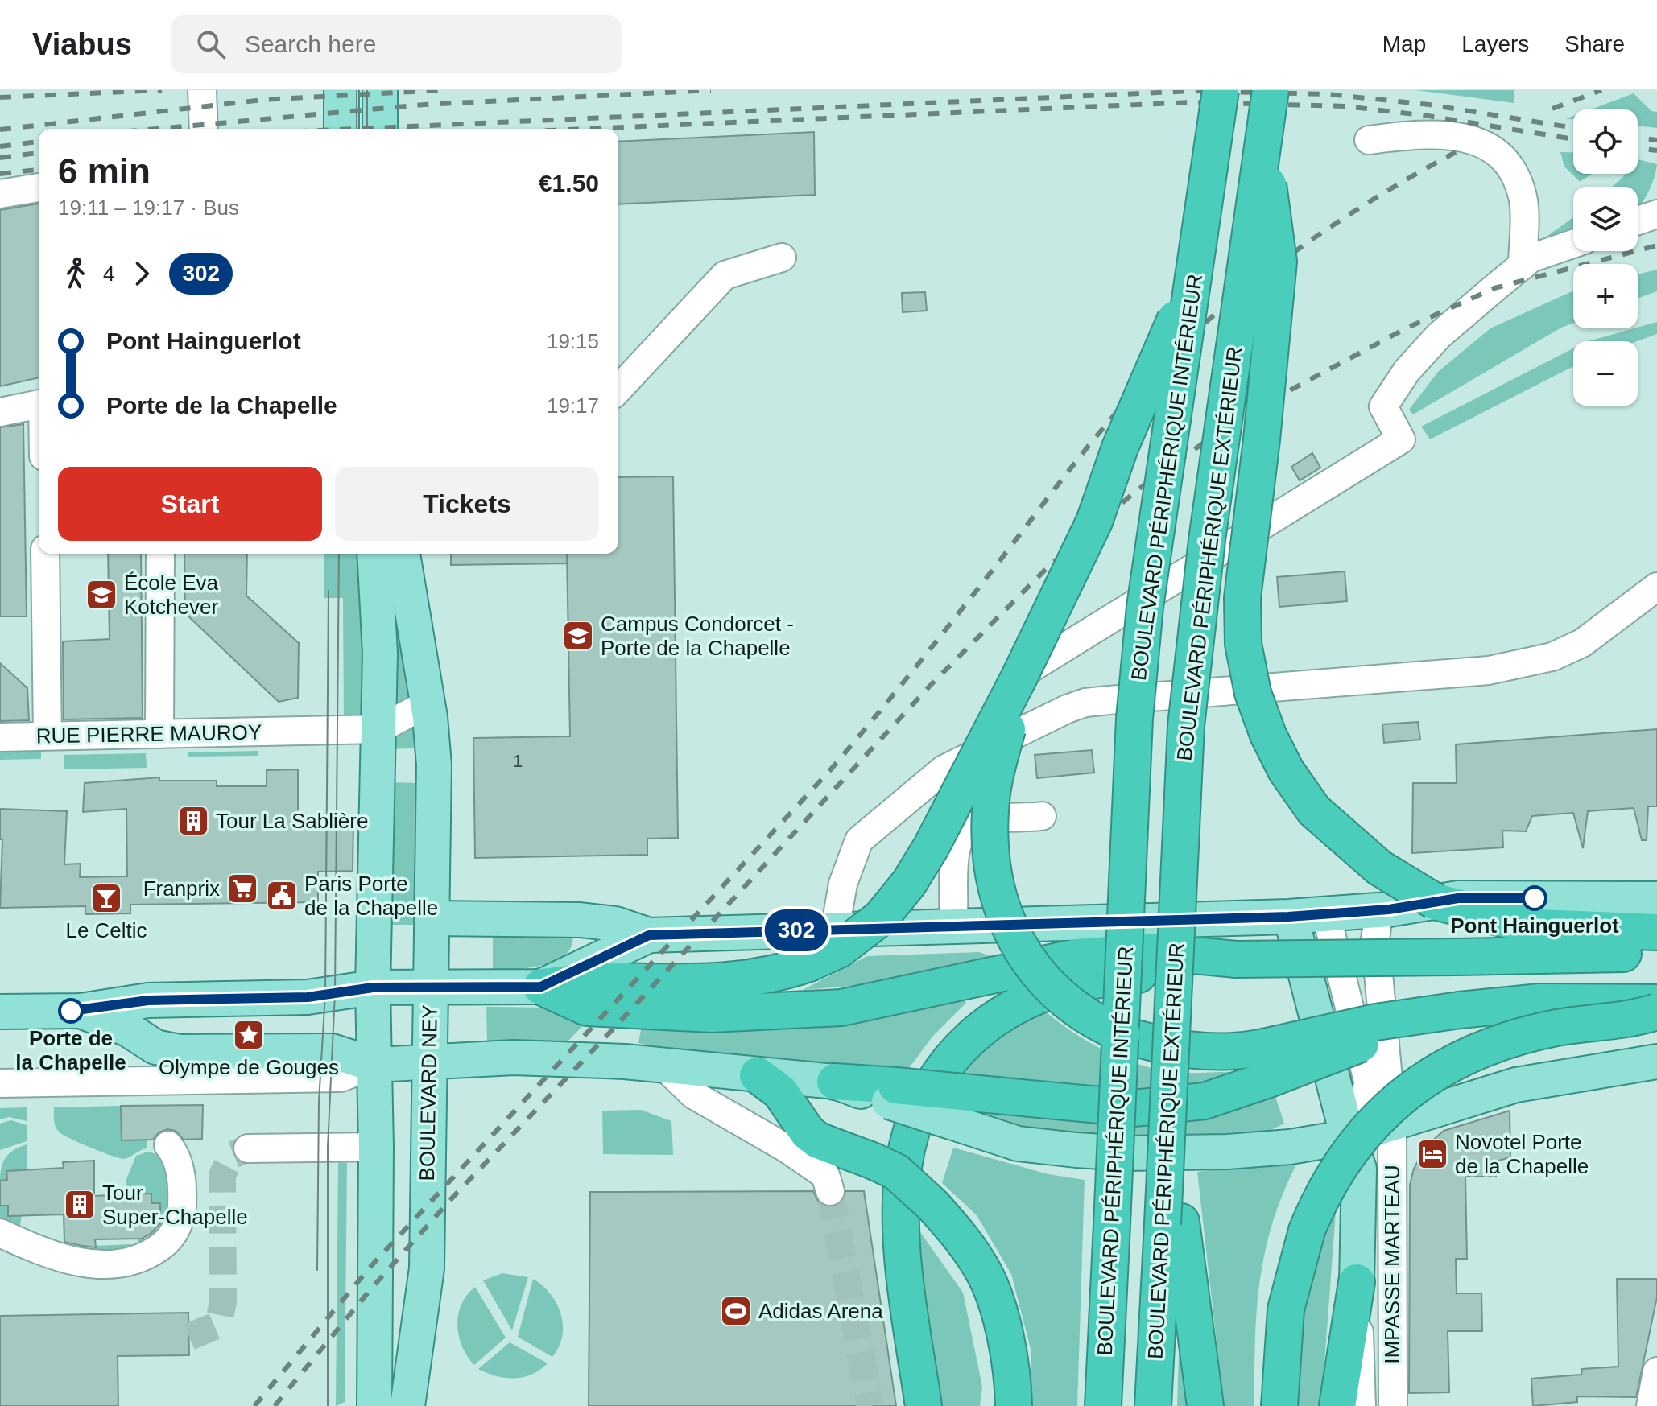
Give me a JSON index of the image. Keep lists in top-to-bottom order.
{
  "streets": {
    "highway": ["BOULEVARD PÉRIPHÉRIQUE INTÉRIEUR", "BOULEVARD PÉRIPHÉRIQUE EXTÉRIEUR"],
    "main road": ["BOULEVARD NEY"],
    "street": ["RUE PIERRE MAUROY", "IMPASSE MARTEAU"]
  },
  "places": {
    "school or university": ["École Eva Kotchever", "Campus Condorcet - Porte de la Chapelle"],
    "building": ["Tour La Sablière", "Tour Super-Chapelle"],
    "supermarket": ["Franprix"],
    "public building": ["Paris Porte de la Chapelle"],
    "bar": ["Le Celtic"],
    "other": ["Pont Hainguerlot", "Porte de la Chapelle"],
    "place": ["Olympe de Gouges"],
    "hotel": ["Novotel Porte de la Chapelle"],
    "sports": ["Adidas Arena"]
  },
  "lines": ["bus line 302"],
  "house_numbers": ["1"],
  "page": {
    "header": "Viabus",
    "search": "Search here",
    "nav": ["Map", "Layers", "Share"],
    "on_map": "302",
    "map_buttons": ["+", "−"],
    "heading": ["6 min", "19:11 – 19:17 · Bus", "€1.50"],
    "legs": ["4", "302"],
    "list": [
      {
        "name": "Pont Hainguerlot",
        "value": "19:15"
      },
      {
        "name": "Porte de la Chapelle",
        "value": "19:17"
      }
    ],
    "buttons": ["Start", "Tickets"]
  }
}
